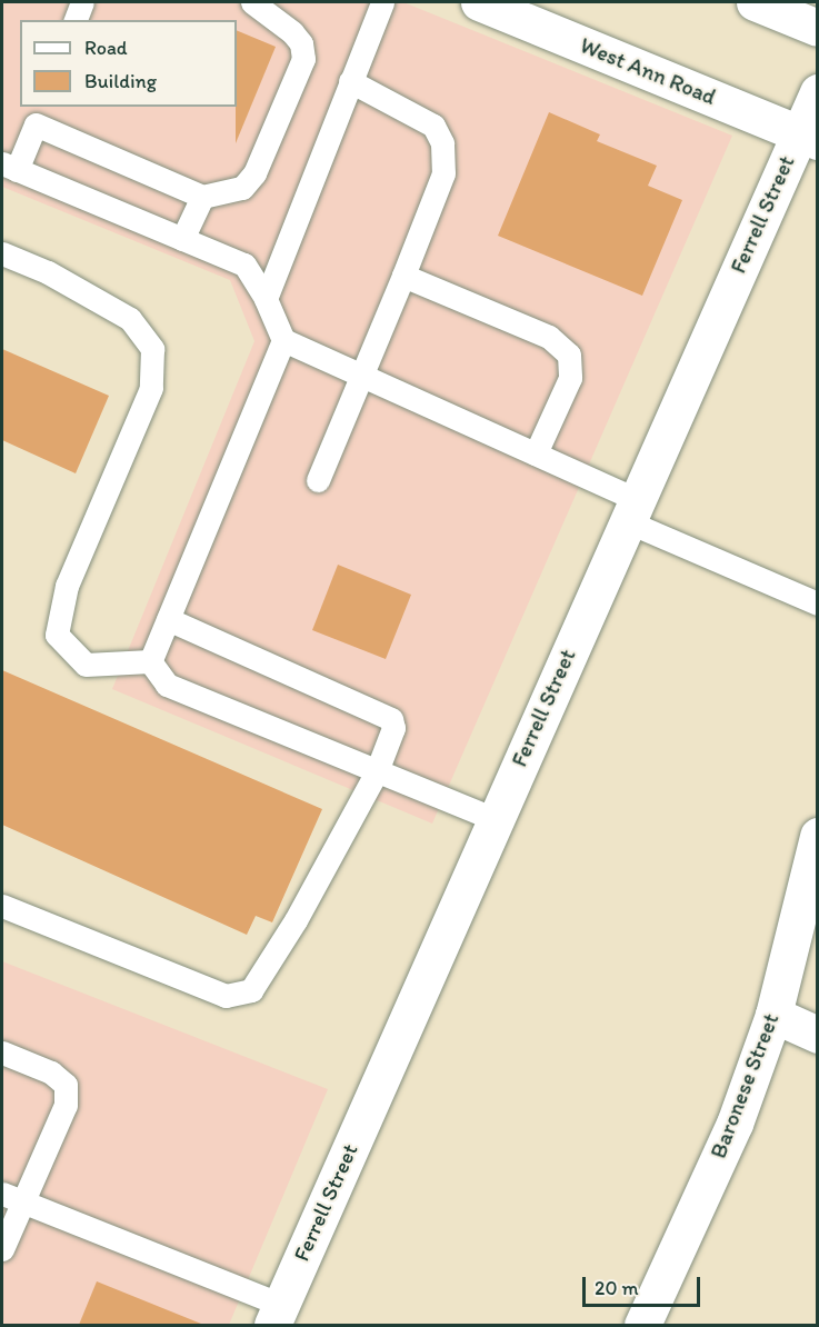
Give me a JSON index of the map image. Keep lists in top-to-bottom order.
{
  "streets": {
    "street": ["West Ann Road", "Ferrell Street", "Baronese Street"]
  },
  "crossings": [
    ["West Ann Road", "Ferrell Street"]
  ],
  "legend": ["Road", "Building"],
  "scale_bar": "20 m"
}
